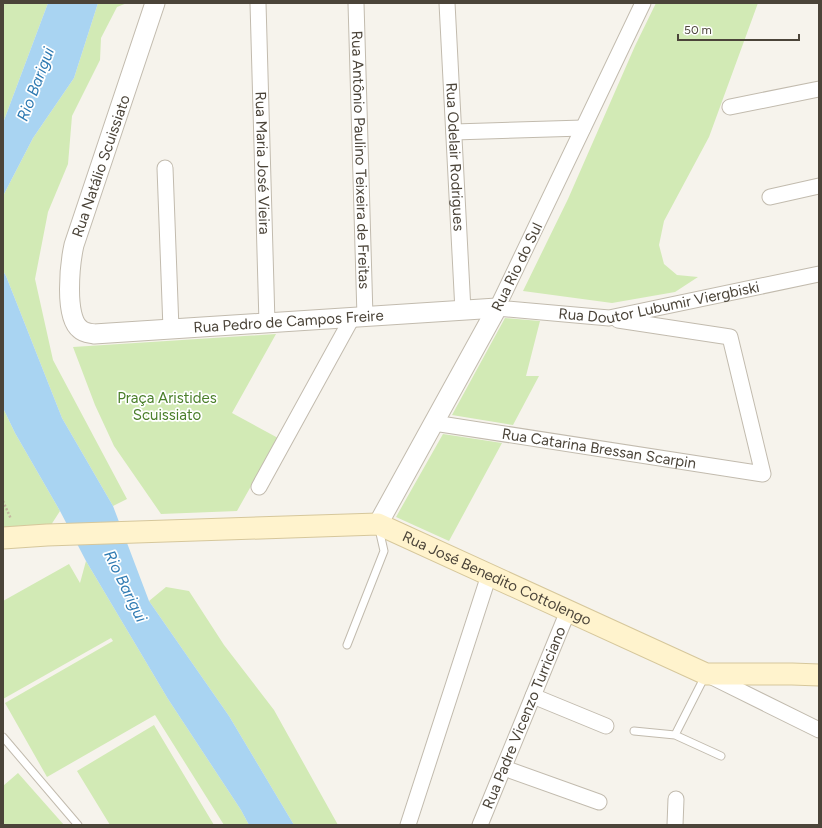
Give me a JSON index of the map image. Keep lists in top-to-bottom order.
{
  "streets": {
    "main road": ["Rua José Benedito Cottolengo"],
    "street": [
      "Rua Odelair Rodrigues",
      "Rua Antônio Paulino Teixeira de Freitas",
      "Rua Maria José Vieira",
      "Rua Natálio Scuissiato",
      "Rua Rio do Sul",
      "Rua Doutor Lubumir Viergbiski",
      "Rua Pedro de Campos Freire",
      "Rua Catarina Bressan Scarpin",
      "Rua Padre Vicenzo Turriciano"
    ]
  },
  "crossings": [
    ["Rua Odelair Rodrigues", "Rua Pedro de Campos Freire"],
    ["Rua Antônio Paulino Teixeira de Freitas", "Rua Pedro de Campos Freire"],
    ["Rua Maria José Vieira", "Rua Pedro de Campos Freire"],
    ["Rua Natálio Scuissiato", "Rua Pedro de Campos Freire"],
    ["Rua Rio do Sul", "Rua Doutor Lubumir Viergbiski"],
    ["Rua Rio do Sul", "Rua Pedro de Campos Freire"],
    ["Rua Rio do Sul", "Rua Catarina Bressan Scarpin"],
    ["Rua Rio do Sul", "Rua José Benedito Cottolengo"],
    ["Rua Doutor Lubumir Viergbiski", "Rua Pedro de Campos Freire"],
    ["Rua Doutor Lubumir Viergbiski", "Rua Catarina Bressan Scarpin"],
    ["Rua José Benedito Cottolengo", "Rua Padre Vicenzo Turriciano"]
  ],
  "water": ["Rio Barigui"],
  "parks": ["Praça Aristides Scuissiato"],
  "scale_bar": "50 m"
}
